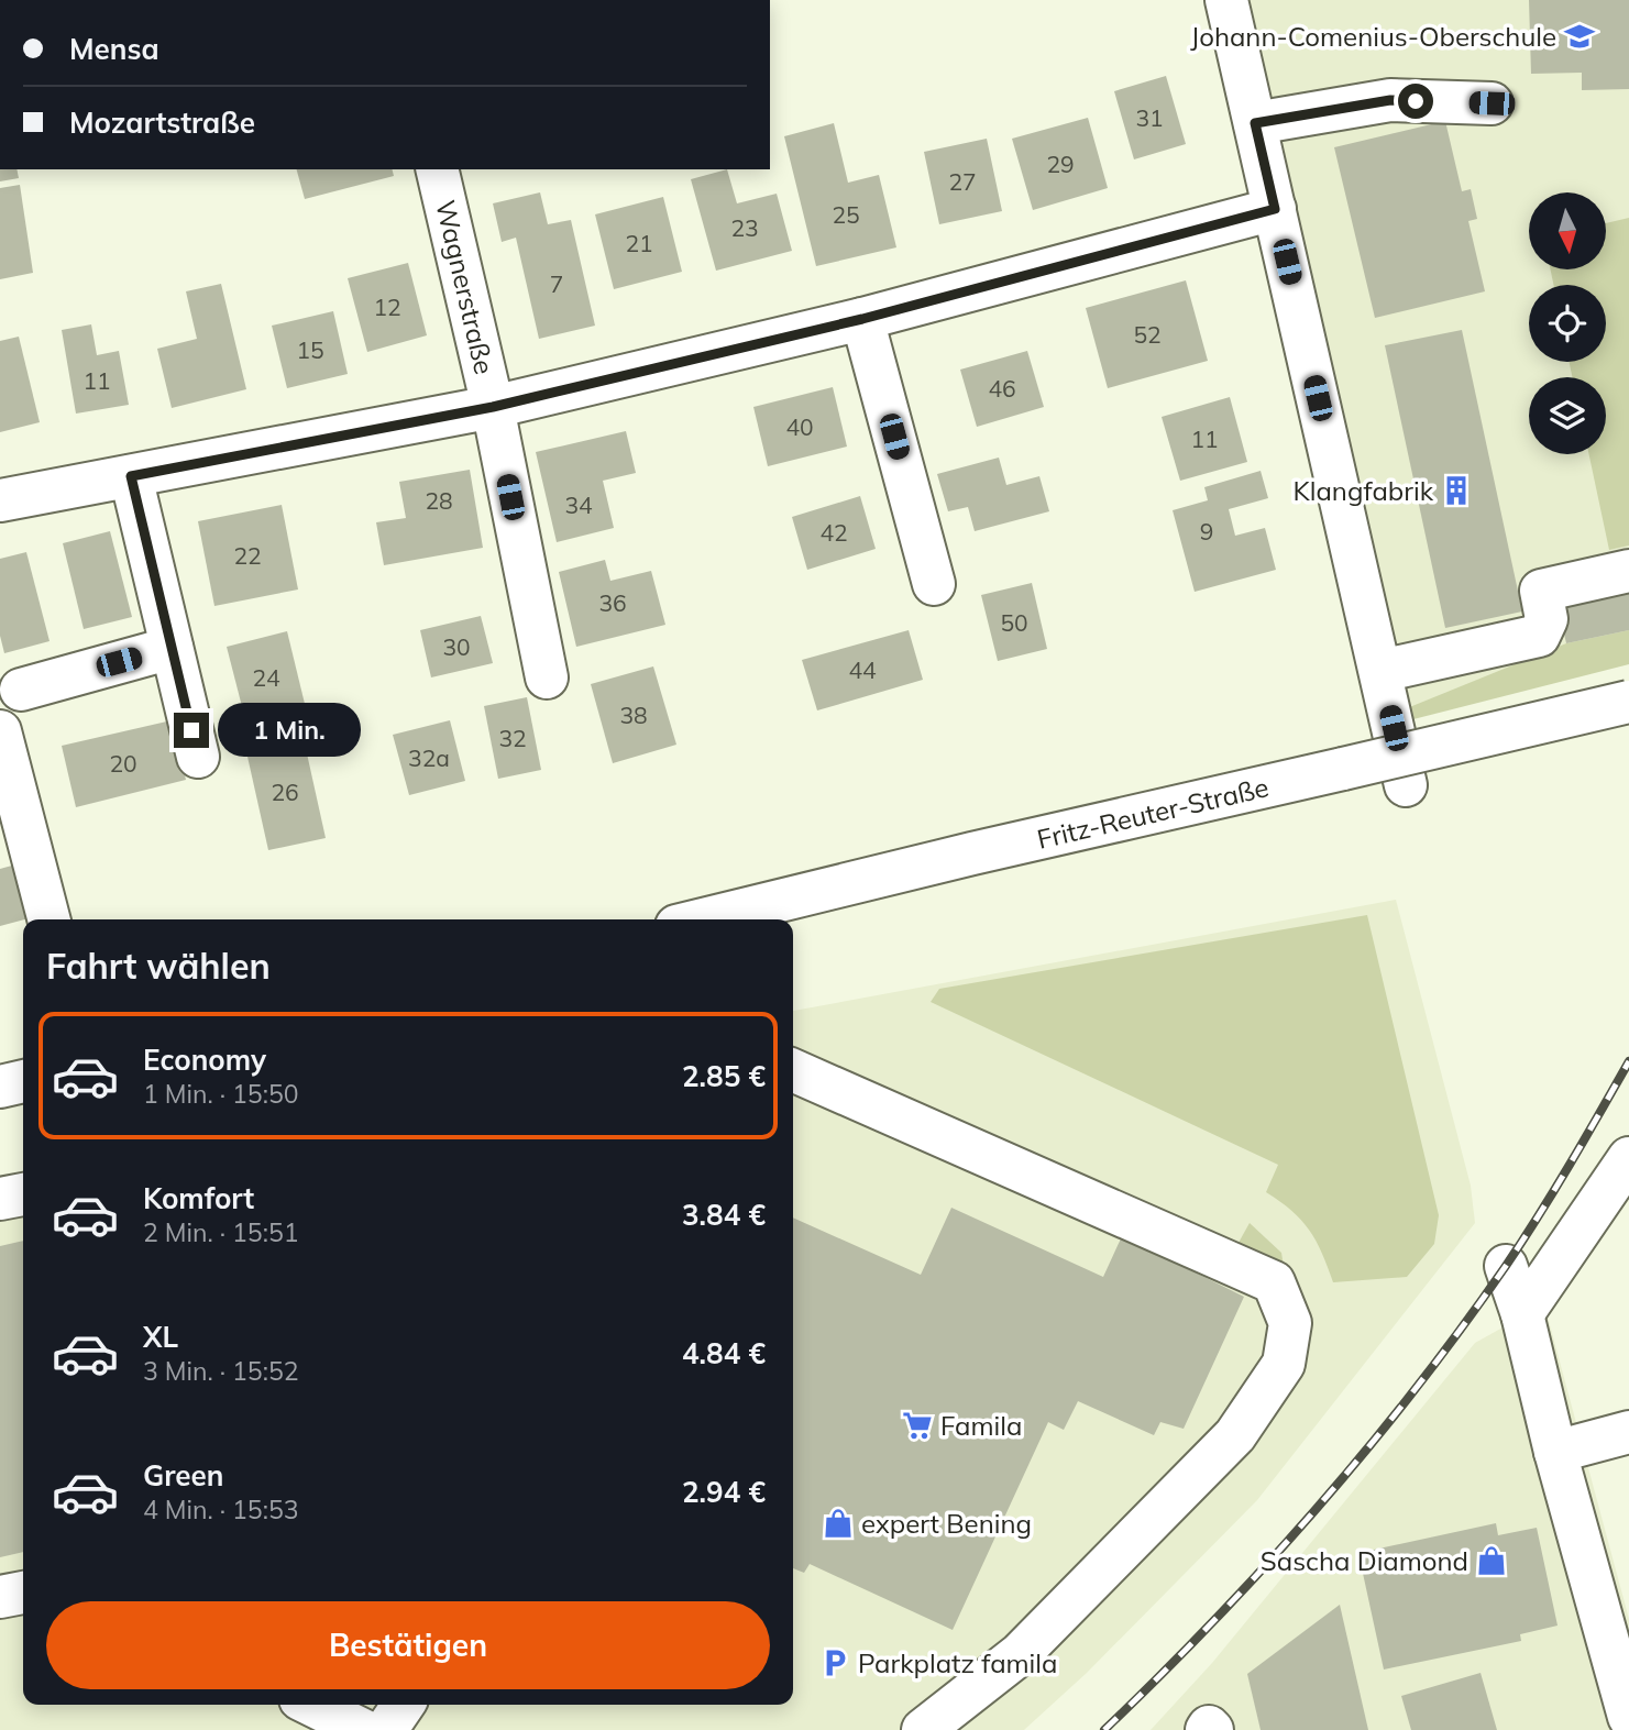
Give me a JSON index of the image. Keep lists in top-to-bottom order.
{
  "streets": {
    "street": ["Wagnerstraße", "Fritz-Reuter-Straße"]
  },
  "places": {
    "school or university": ["Johann-Comenius-Oberschule"],
    "building": ["Klangfabrik"],
    "supermarket": ["Famila"],
    "shop": ["expert Bening", "Sascha Diamond"],
    "parking": ["Parkplatz famila"]
  },
  "house_numbers": [
    "31",
    "29",
    "27",
    "25",
    "23",
    "21",
    "7",
    "12",
    "52",
    "15",
    "11",
    "46",
    "40",
    "11",
    "28",
    "34",
    "9",
    "42",
    "22",
    "36",
    "50",
    "30",
    "44",
    "24",
    "38",
    "32",
    "32a",
    "20",
    "26"
  ],
  "north": "bottom",
  "page": {
    "banner": ["Mensa", "Mozartstraße"],
    "bubble": "1 Min.",
    "heading": "Fahrt wählen",
    "list": [
      {
        "name": "Economy",
        "note": "1 Min. · 15:50",
        "value": "2.85 €"
      },
      {
        "name": "Komfort",
        "note": "2 Min. · 15:51",
        "value": "3.84 €"
      },
      {
        "name": "XL",
        "note": "3 Min. · 15:52",
        "value": "4.84 €"
      },
      {
        "name": "Green",
        "note": "4 Min. · 15:53",
        "value": "2.94 €"
      }
    ],
    "buttons": "Bestätigen"
  }
}
